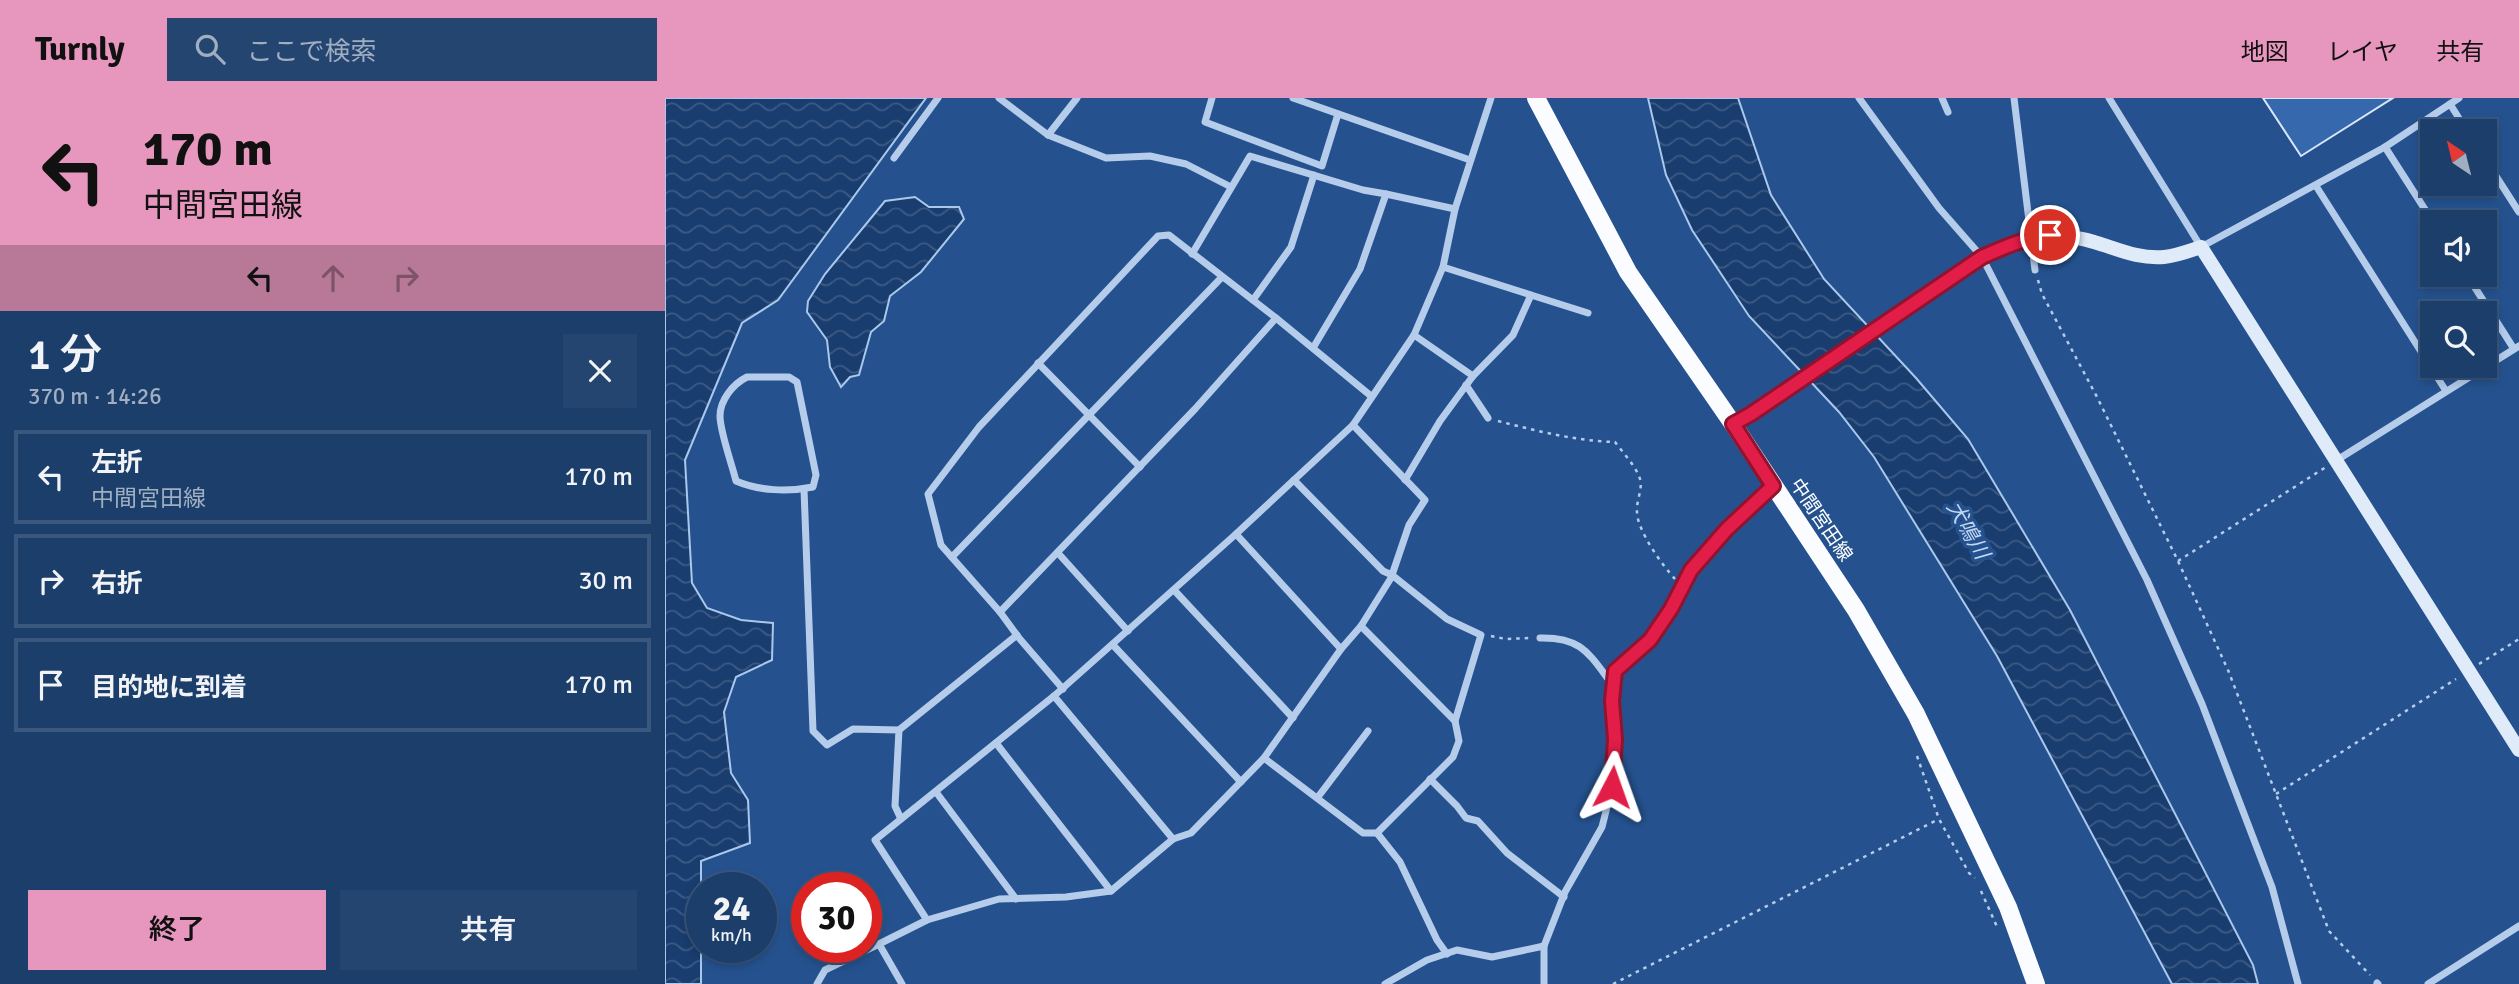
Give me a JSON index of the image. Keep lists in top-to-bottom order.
{
  "streets": {
    "main road": ["中間宮田線"]
  },
  "water": ["犬鳴川"],
  "north": "top left",
  "page": {
    "header": "Turnly",
    "search": "ここで検索",
    "nav": ["地図", "レイヤ", "共有"],
    "turn": ["170 m", "中間宮田線"],
    "heading": ["1 分", "370 m · 14:26"],
    "list": [
      {
        "name": "左折",
        "note": "中間宮田線",
        "value": "170 m"
      },
      {
        "name": "右折",
        "value": "30 m"
      },
      {
        "name": "目的地に到着",
        "value": "170 m"
      }
    ],
    "speed": "24 km/h",
    "limit": "30",
    "buttons": ["終了", "共有"]
  }
}
